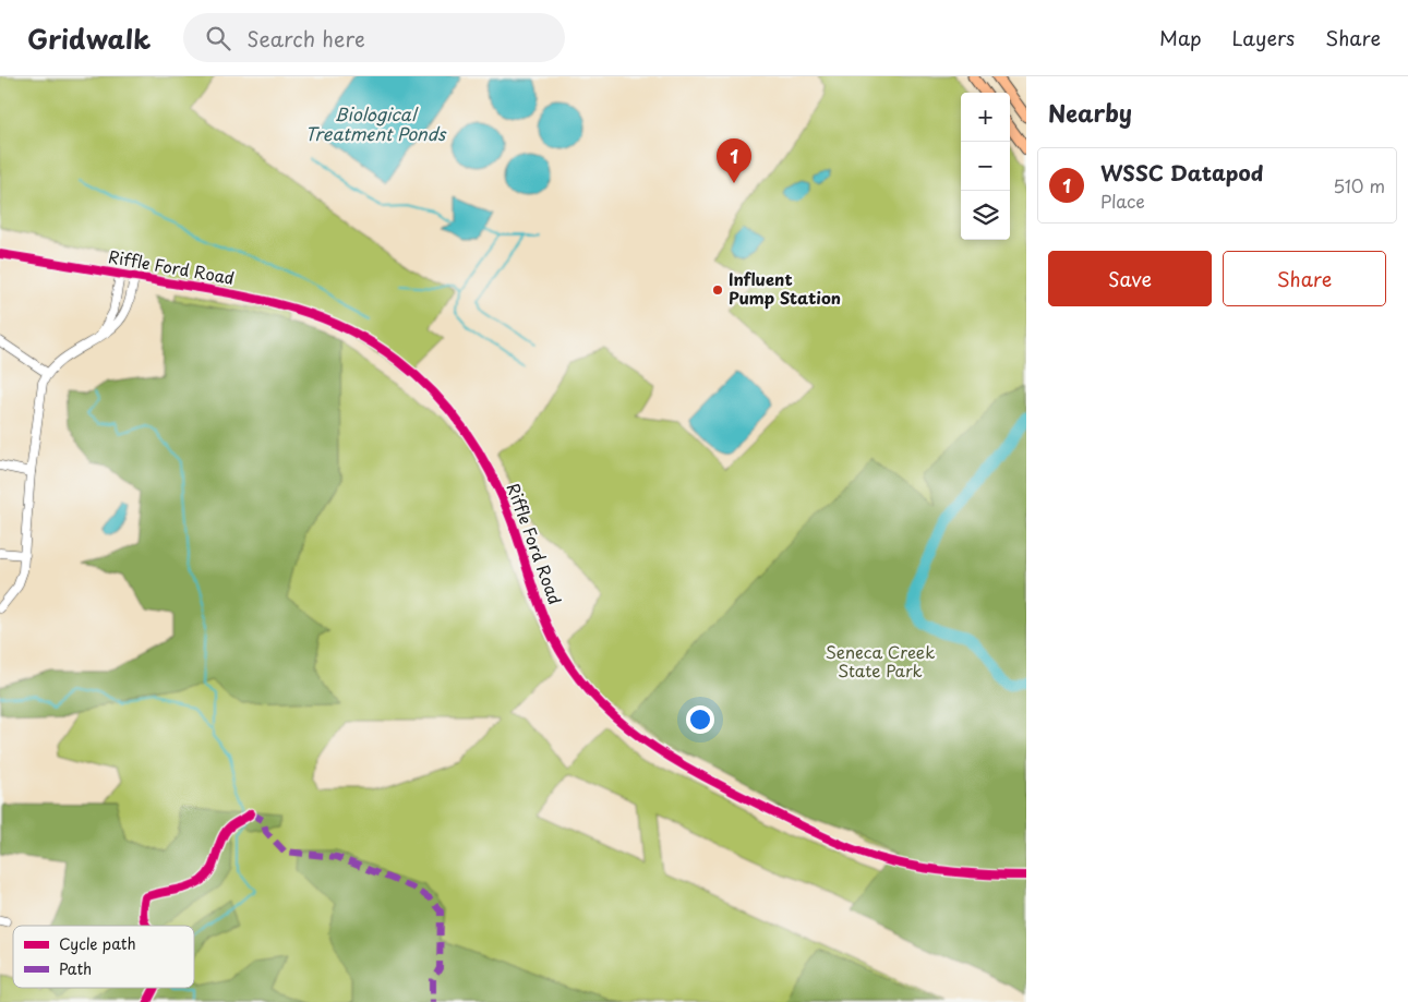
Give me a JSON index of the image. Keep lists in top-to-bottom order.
{
  "streets": {
    "street": ["Riffle Ford Road"]
  },
  "water": ["Biological Treatment Ponds"],
  "parks": ["Seneca Creek State Park"],
  "places": ["Influent Pump Station"],
  "legend": ["Cycle path", "Path"],
  "page": {
    "header": "Gridwalk",
    "search": "Search here",
    "nav": ["Map", "Layers", "Share"],
    "heading": "Nearby",
    "map_buttons": ["+", "−"],
    "pins": "1",
    "list": [
      {
        "mark": "1",
        "name": "WSSC Datapod",
        "note": "Place",
        "value": "510 m"
      }
    ],
    "buttons": ["Save", "Share"]
  }
}
